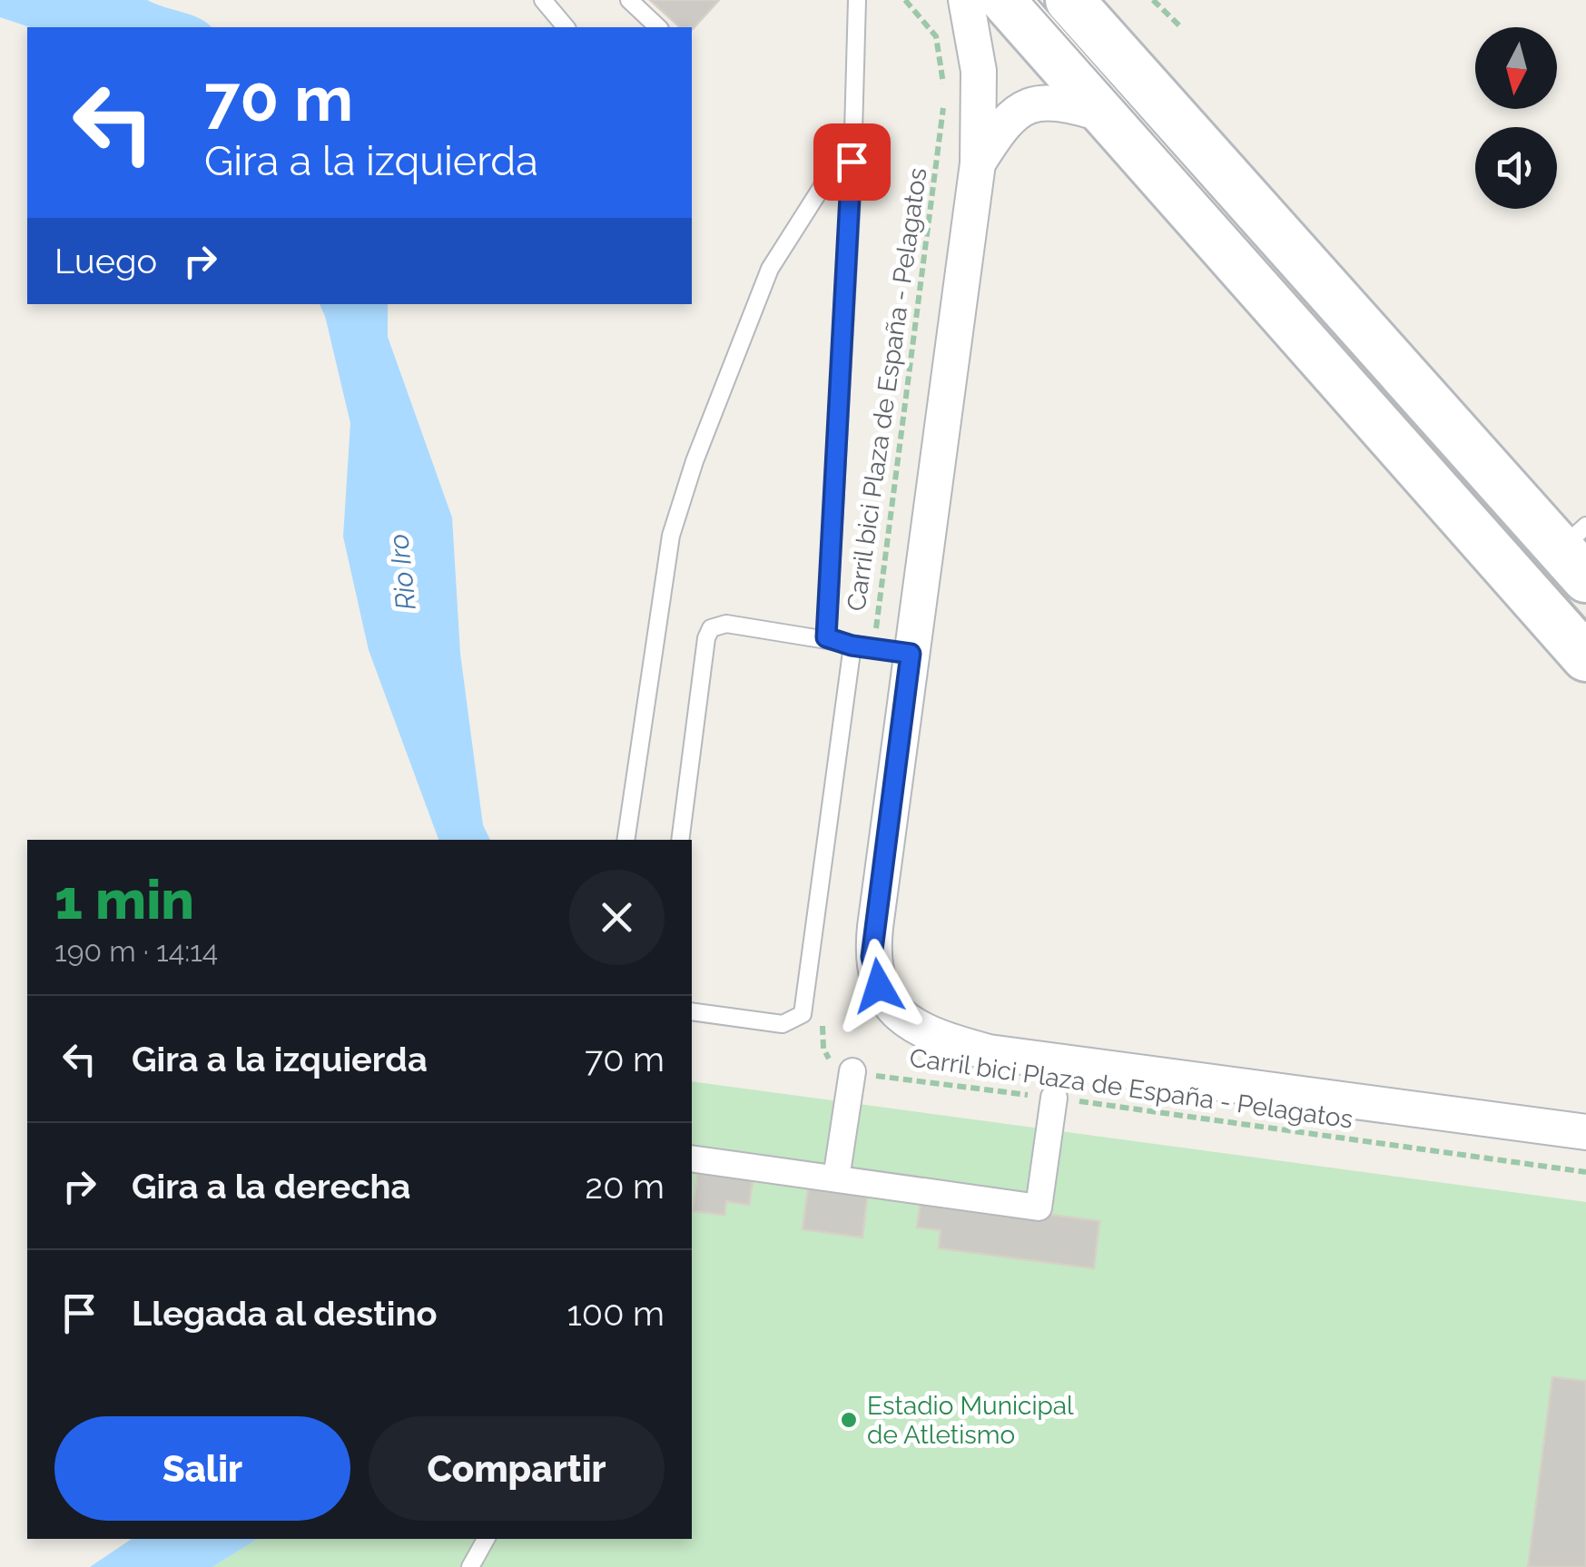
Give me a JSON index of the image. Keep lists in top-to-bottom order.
{
  "streets": {
    "path": ["Carril bici Plaza de España - Pelagatos"]
  },
  "water": ["Rio Iro"],
  "places": ["Estadio Municipal de Atletismo"],
  "north": "bottom",
  "page": {
    "turn": ["70 m", "Gira a la izquierda"],
    "then": "Luego",
    "heading": ["1 min", "190 m · 14:14"],
    "list": [
      {
        "name": "Gira a la izquierda",
        "value": "70 m"
      },
      {
        "name": "Gira a la derecha",
        "value": "20 m"
      },
      {
        "name": "Llegada al destino",
        "value": "100 m"
      }
    ],
    "buttons": ["Salir", "Compartir"]
  }
}
